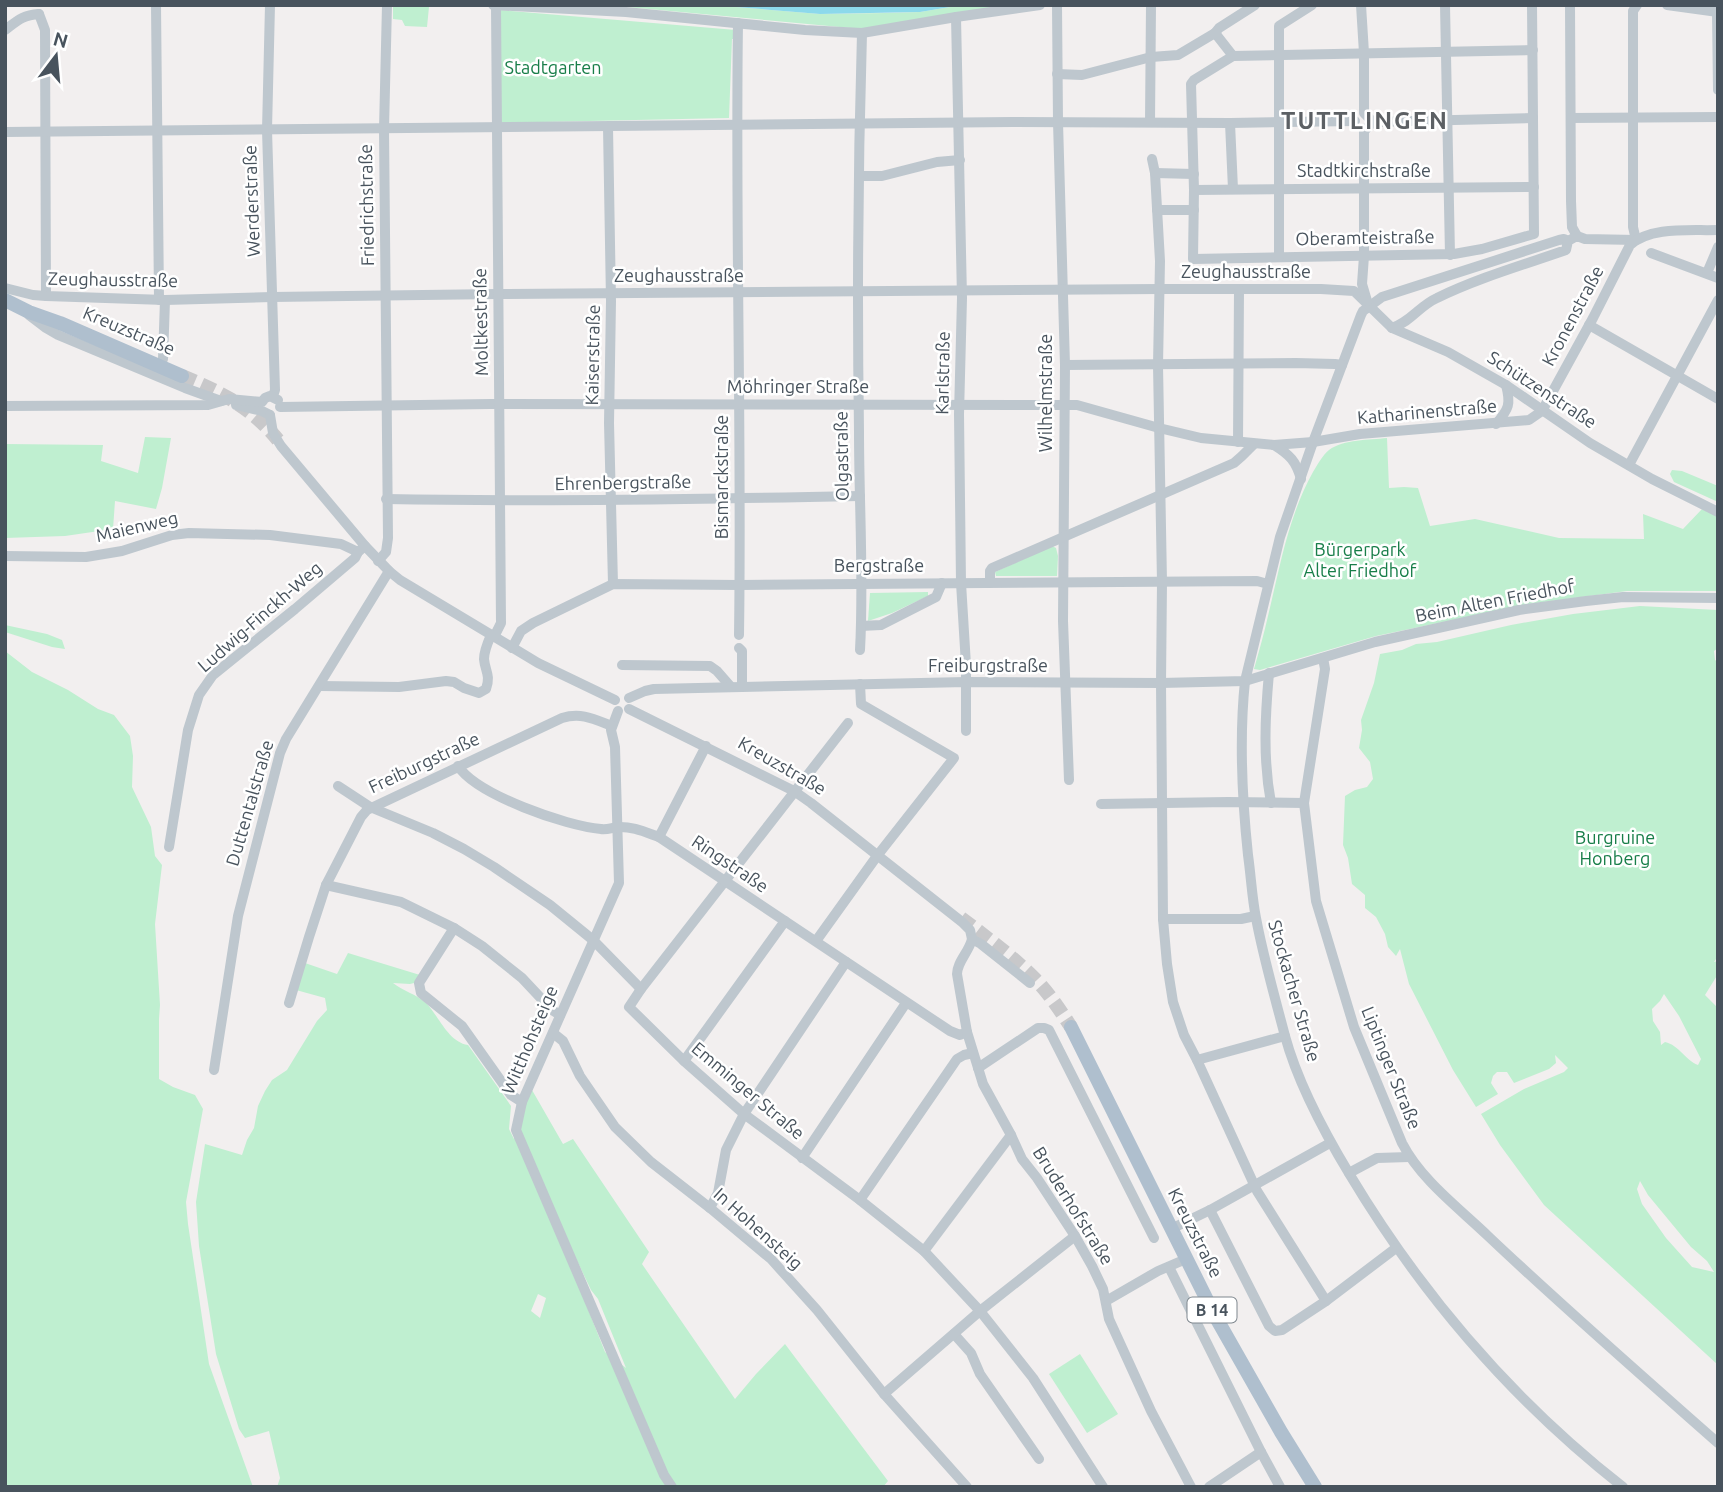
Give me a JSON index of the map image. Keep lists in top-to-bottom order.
{
  "streets": {
    "main road": ["Kreuzstraße", "B 14"],
    "street": [
      "Stadtkirchstraße",
      "Werderstraße",
      "Friedrichstraße",
      "Oberamteistraße",
      "Zeughausstraße",
      "Kronenstraße",
      "Moltkestraße",
      "Kaiserstraße",
      "Karlstraße",
      "Möhringer Straße",
      "Schützenstraße",
      "Wilhelmstraße",
      "Katharinenstraße",
      "Olgastraße",
      "Bismarckstraße",
      "Ehrenbergstraße",
      "Maienweg",
      "Bergstraße",
      "Beim Alten Friedhof",
      "Ludwig-Finckh-Weg",
      "Freiburgstraße",
      "Duttentalstraße",
      "Ringstraße",
      "Stockacher Straße",
      "Witthohsteige",
      "Liptinger Straße",
      "Emminger Straße",
      "Bruderhofstraße",
      "In Hohensteig"
    ]
  },
  "crossings": [
    ["Stadtkirchstraße", "Oberamteistraße"],
    ["Werderstraße", "Zeughausstraße"],
    ["Werderstraße", "Kreuzstraße"],
    ["Werderstraße", "Möhringer Straße"],
    ["Friedrichstraße", "Zeughausstraße"],
    ["Friedrichstraße", "Möhringer Straße"],
    ["Zeughausstraße", "Moltkestraße"],
    ["Zeughausstraße", "Kreuzstraße"],
    ["Zeughausstraße", "Kaiserstraße"],
    ["Zeughausstraße", "Karlstraße"],
    ["Zeughausstraße", "Schützenstraße"],
    ["Zeughausstraße", "Wilhelmstraße"],
    ["Zeughausstraße", "Olgastraße"],
    ["Zeughausstraße", "Bismarckstraße"],
    ["Kronenstraße", "Schützenstraße"],
    ["Kronenstraße", "Katharinenstraße"],
    ["Moltkestraße", "Kreuzstraße"],
    ["Moltkestraße", "Möhringer Straße"],
    ["Moltkestraße", "Ehrenbergstraße"],
    ["Moltkestraße", "Duttentalstraße"],
    ["Kreuzstraße", "Möhringer Straße"],
    ["Kreuzstraße", "Maienweg"],
    ["Kreuzstraße", "Bergstraße"],
    ["Kreuzstraße", "Ludwig-Finckh-Weg"],
    ["Kreuzstraße", "Freiburgstraße"],
    ["Kreuzstraße", "Duttentalstraße"],
    ["Kreuzstraße", "Witthohsteige"],
    ["Kreuzstraße", "Bruderhofstraße"],
    ["Kaiserstraße", "Möhringer Straße"],
    ["Kaiserstraße", "Ehrenbergstraße"],
    ["Kaiserstraße", "Bergstraße"],
    ["Karlstraße", "Möhringer Straße"],
    ["Karlstraße", "Bergstraße"],
    ["Karlstraße", "Freiburgstraße"],
    ["Möhringer Straße", "Wilhelmstraße"],
    ["Möhringer Straße", "Katharinenstraße"],
    ["Möhringer Straße", "Olgastraße"],
    ["Möhringer Straße", "Bismarckstraße"],
    ["Möhringer Straße", "Stockacher Straße"],
    ["Schützenstraße", "Katharinenstraße"],
    ["Schützenstraße", "Stockacher Straße"],
    ["Wilhelmstraße", "Bergstraße"],
    ["Wilhelmstraße", "Freiburgstraße"],
    ["Katharinenstraße", "Stockacher Straße"],
    ["Olgastraße", "Ehrenbergstraße"],
    ["Olgastraße", "Bergstraße"],
    ["Bismarckstraße", "Ehrenbergstraße"],
    ["Bismarckstraße", "Bergstraße"],
    ["Maienweg", "Ludwig-Finckh-Weg"],
    ["Bergstraße", "Stockacher Straße"],
    ["Beim Alten Friedhof", "Liptinger Straße"],
    ["Freiburgstraße", "Ringstraße"],
    ["Freiburgstraße", "Stockacher Straße"],
    ["Freiburgstraße", "Witthohsteige"],
    ["Ringstraße", "Witthohsteige"],
    ["Ringstraße", "Bruderhofstraße"],
    ["Witthohsteige", "In Hohensteig"]
  ],
  "districts": ["TUTTLINGEN"],
  "parks": ["Stadtgarten", "Bürgerpark Alter Friedhof", "Burgruine Honberg"],
  "north": "top"
}
